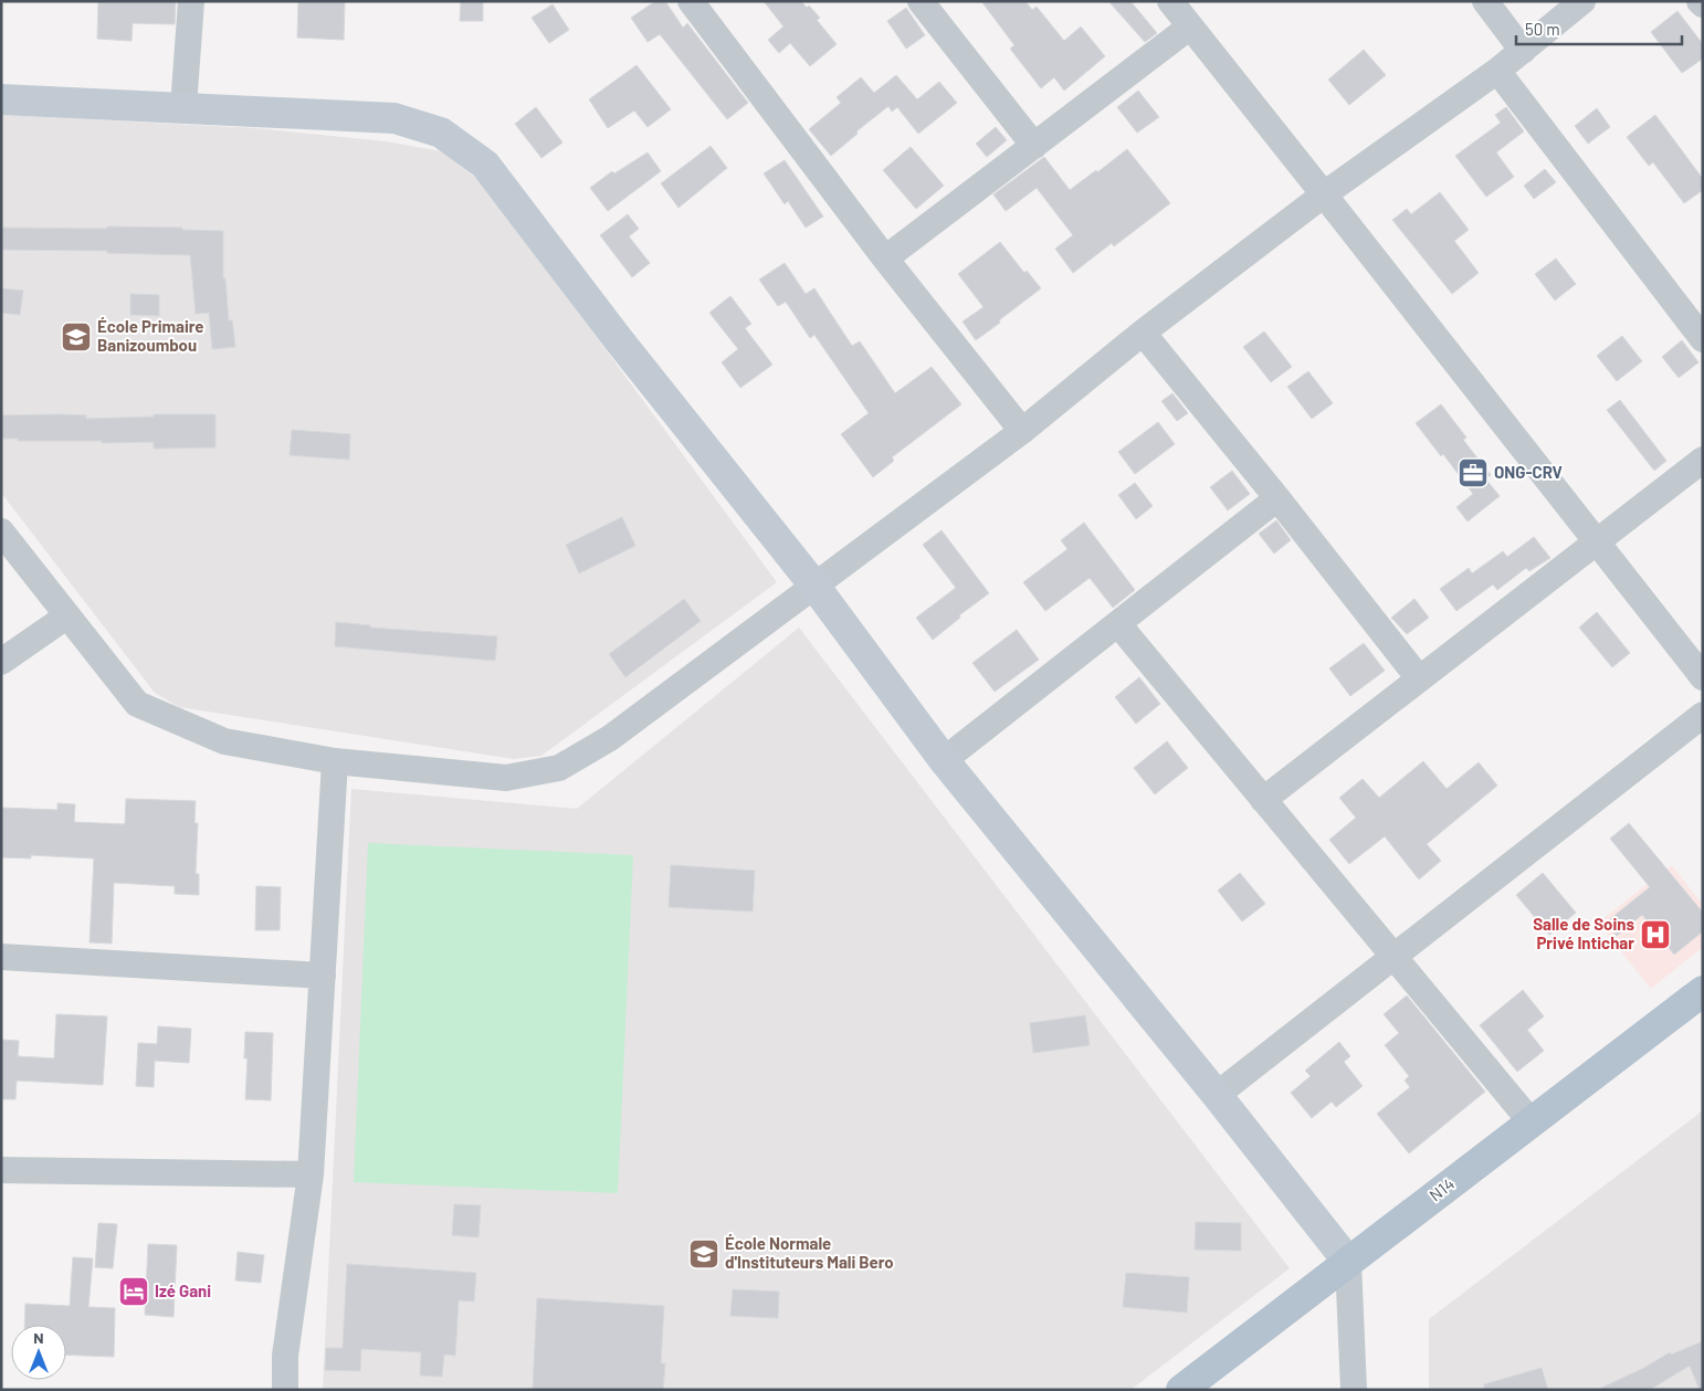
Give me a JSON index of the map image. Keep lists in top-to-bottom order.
{
  "streets": {
    "main road": ["N14"]
  },
  "places": {
    "school or university": ["École Primaire Banizoumbou", "École Normale d'Instituteurs Mali Bero"],
    "office": ["ONG-CRV"],
    "hospital": ["Salle de Soins Privé Intichar"],
    "hotel": ["Izé Gani"]
  },
  "scale_bar": "50 m",
  "north": "top"
}
